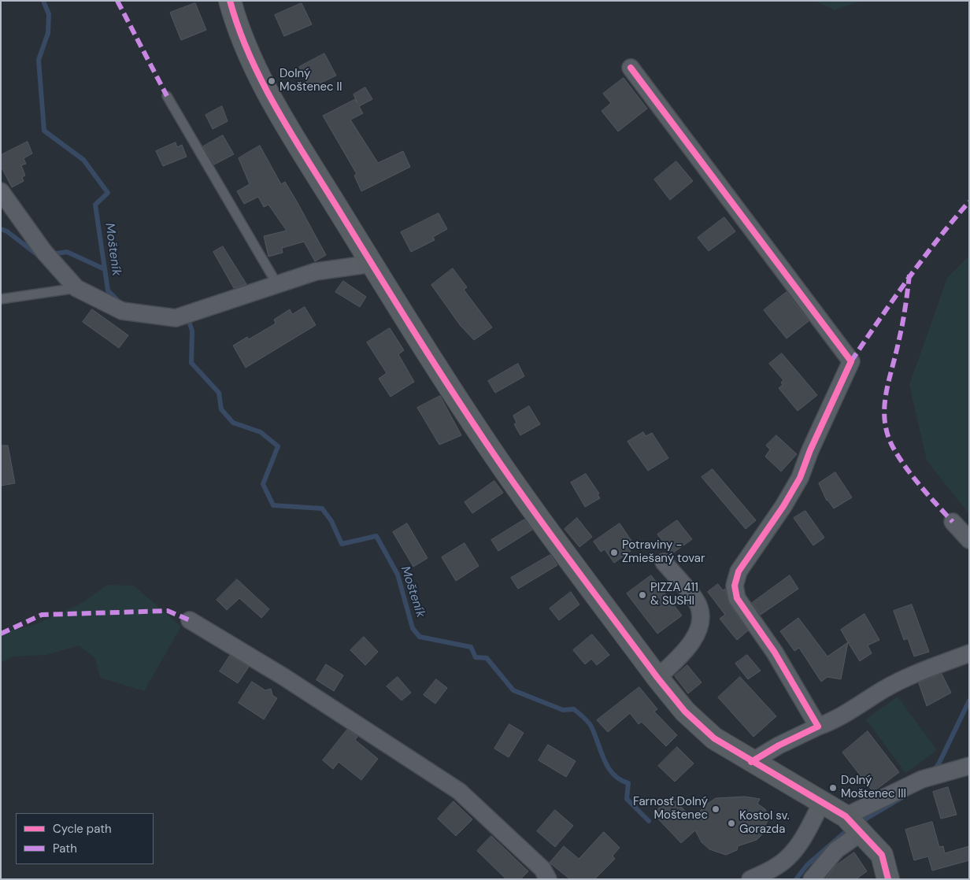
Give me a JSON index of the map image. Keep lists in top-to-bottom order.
{
  "water": ["Mošteník"],
  "places": [
    "Dolný Moštenec II",
    "Potraviny - Zmiešaný tovar",
    "PIZZA 411 & SUSHI",
    "Dolný Moštenec III",
    "Farnosť Dolný Moštenec",
    "Kostol sv. Gorazda"
  ],
  "legend": ["Cycle path", "Path"]
}
